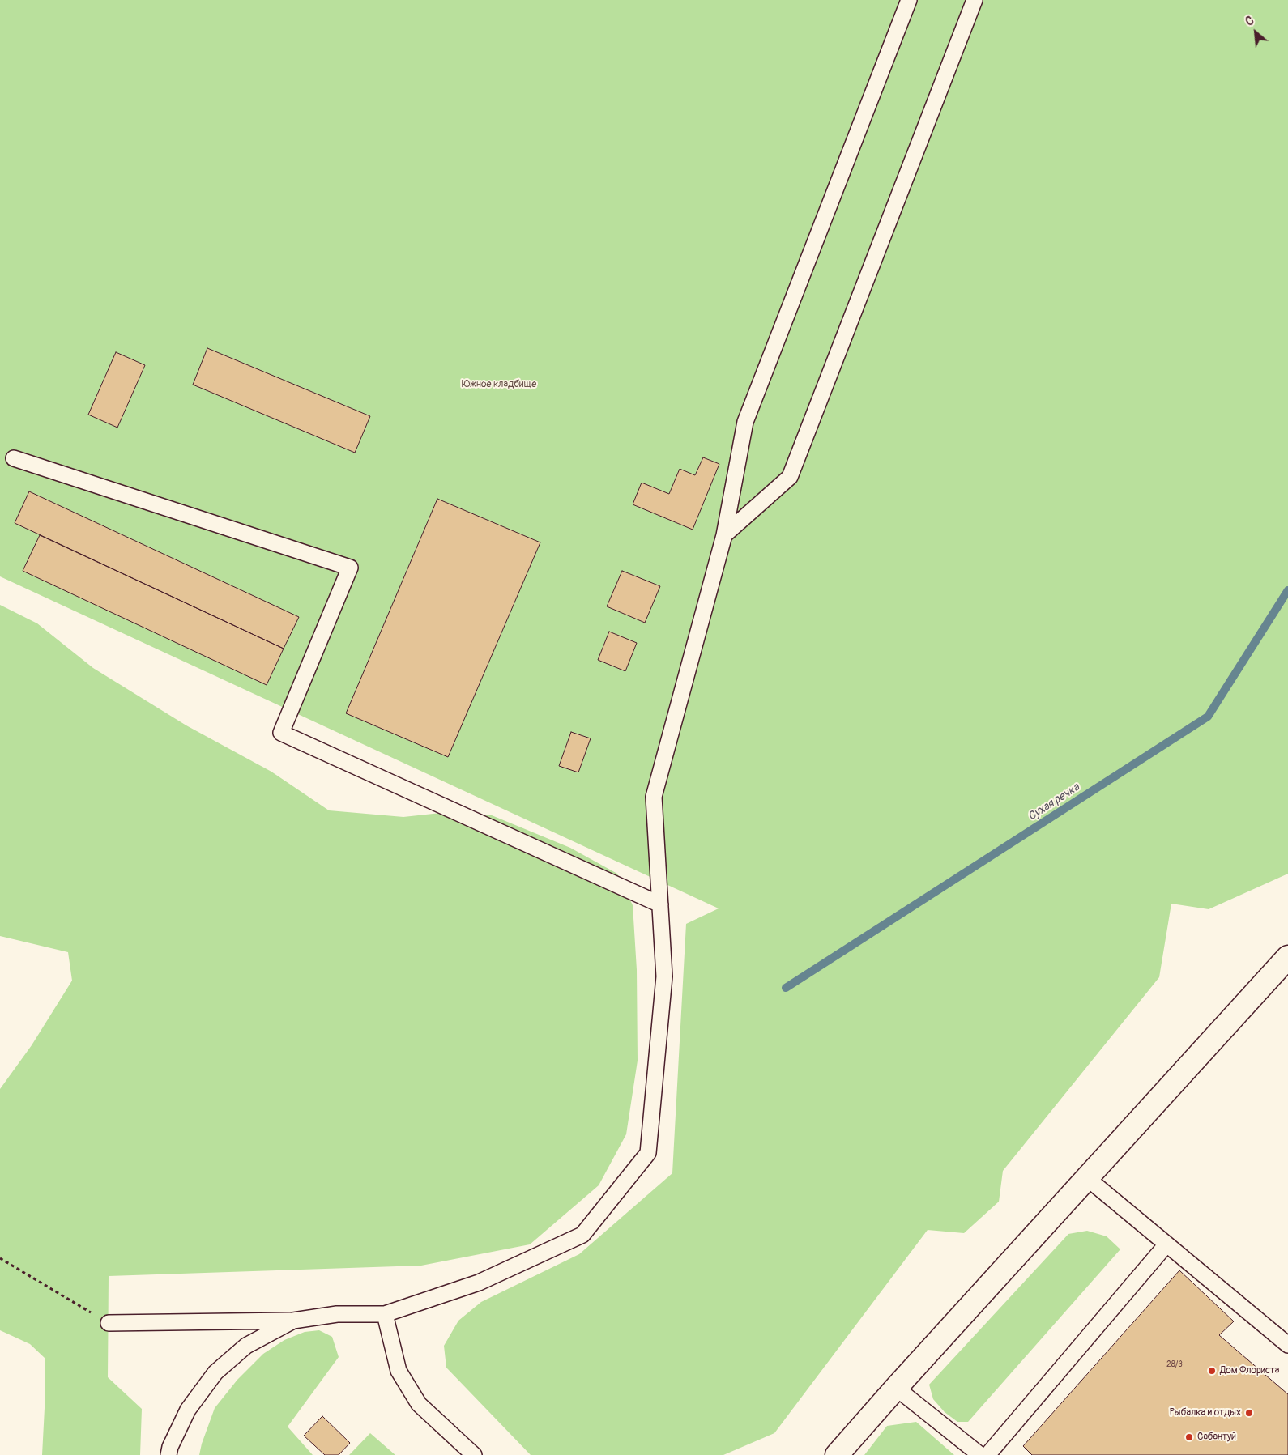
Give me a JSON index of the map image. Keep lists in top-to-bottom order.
{
  "water": ["Сухая речка"],
  "parks": ["Южное кладбище"],
  "places": ["Дом Флориста", "Рыбалка и отдых", "Сабантуй"],
  "house_numbers": ["28/3"],
  "north": "top left"
}
